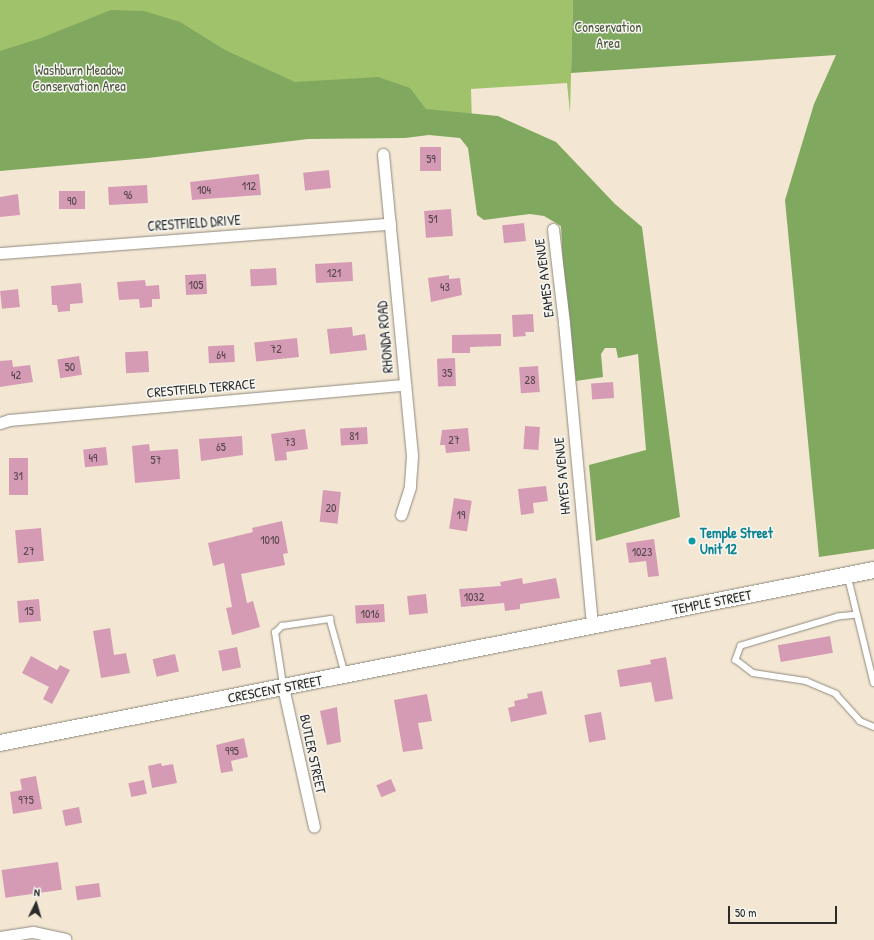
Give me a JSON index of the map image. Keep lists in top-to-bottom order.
{
  "streets": {
    "main road": ["TEMPLE STREET", "CRESCENT STREET"],
    "street": [
      "CRESTFIELD DRIVE",
      "EAMES AVENUE",
      "RHONDA ROAD",
      "CRESTFIELD TERRACE",
      "HAYES AVENUE",
      "BUTLER STREET"
    ]
  },
  "crossings": [
    ["CRESTFIELD DRIVE", "RHONDA ROAD"],
    ["EAMES AVENUE", "HAYES AVENUE"],
    ["RHONDA ROAD", "CRESTFIELD TERRACE"],
    ["HAYES AVENUE", "TEMPLE STREET"],
    ["TEMPLE STREET", "CRESCENT STREET"],
    ["CRESCENT STREET", "BUTLER STREET"]
  ],
  "parks": ["Conservation Area", "Washburn Meadow Conservation Area"],
  "places": ["Temple Street Unit 12"],
  "house_numbers": [
    "59",
    "112",
    "104",
    "96",
    "90",
    "51",
    "121",
    "105",
    "43",
    "72",
    "64",
    "50",
    "35",
    "42",
    "28",
    "81",
    "27",
    "73",
    "65",
    "49",
    "57",
    "31",
    "20",
    "19",
    "1010",
    "27",
    "1023",
    "1032",
    "15",
    "1016",
    "995",
    "975"
  ],
  "scale_bar": "50 m",
  "north": "top"
}
